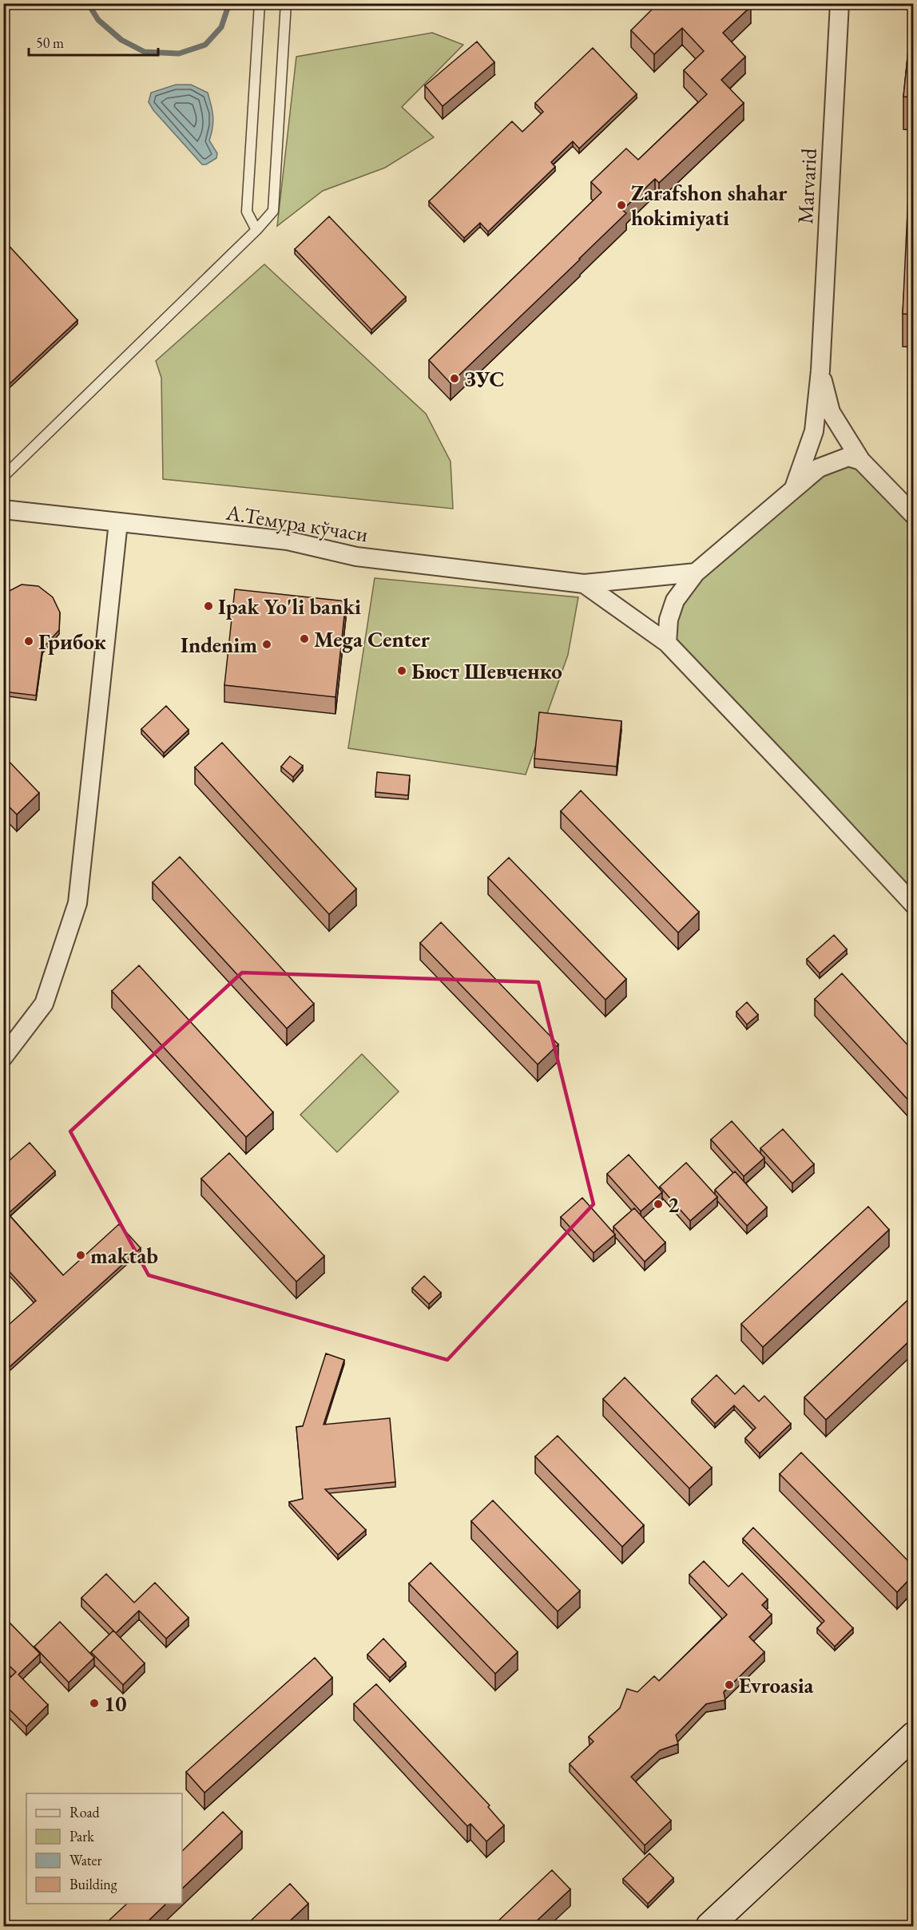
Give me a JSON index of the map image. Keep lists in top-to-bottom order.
{
  "streets": {
    "street": ["Marvarid", "А.Темура кўчаси"]
  },
  "places": [
    "Zarafshon shahar hokimiyati",
    "ЗУС",
    "Ipak Yo'li banki",
    "Mega Center",
    "Грибок",
    "Indenim",
    "Бюст Шевченко",
    "2",
    "maktab",
    "Evroasia",
    "10"
  ],
  "legend": [
    "Road",
    "Park",
    "Water",
    "Building"
  ],
  "scale_bar": "50 m"
}
